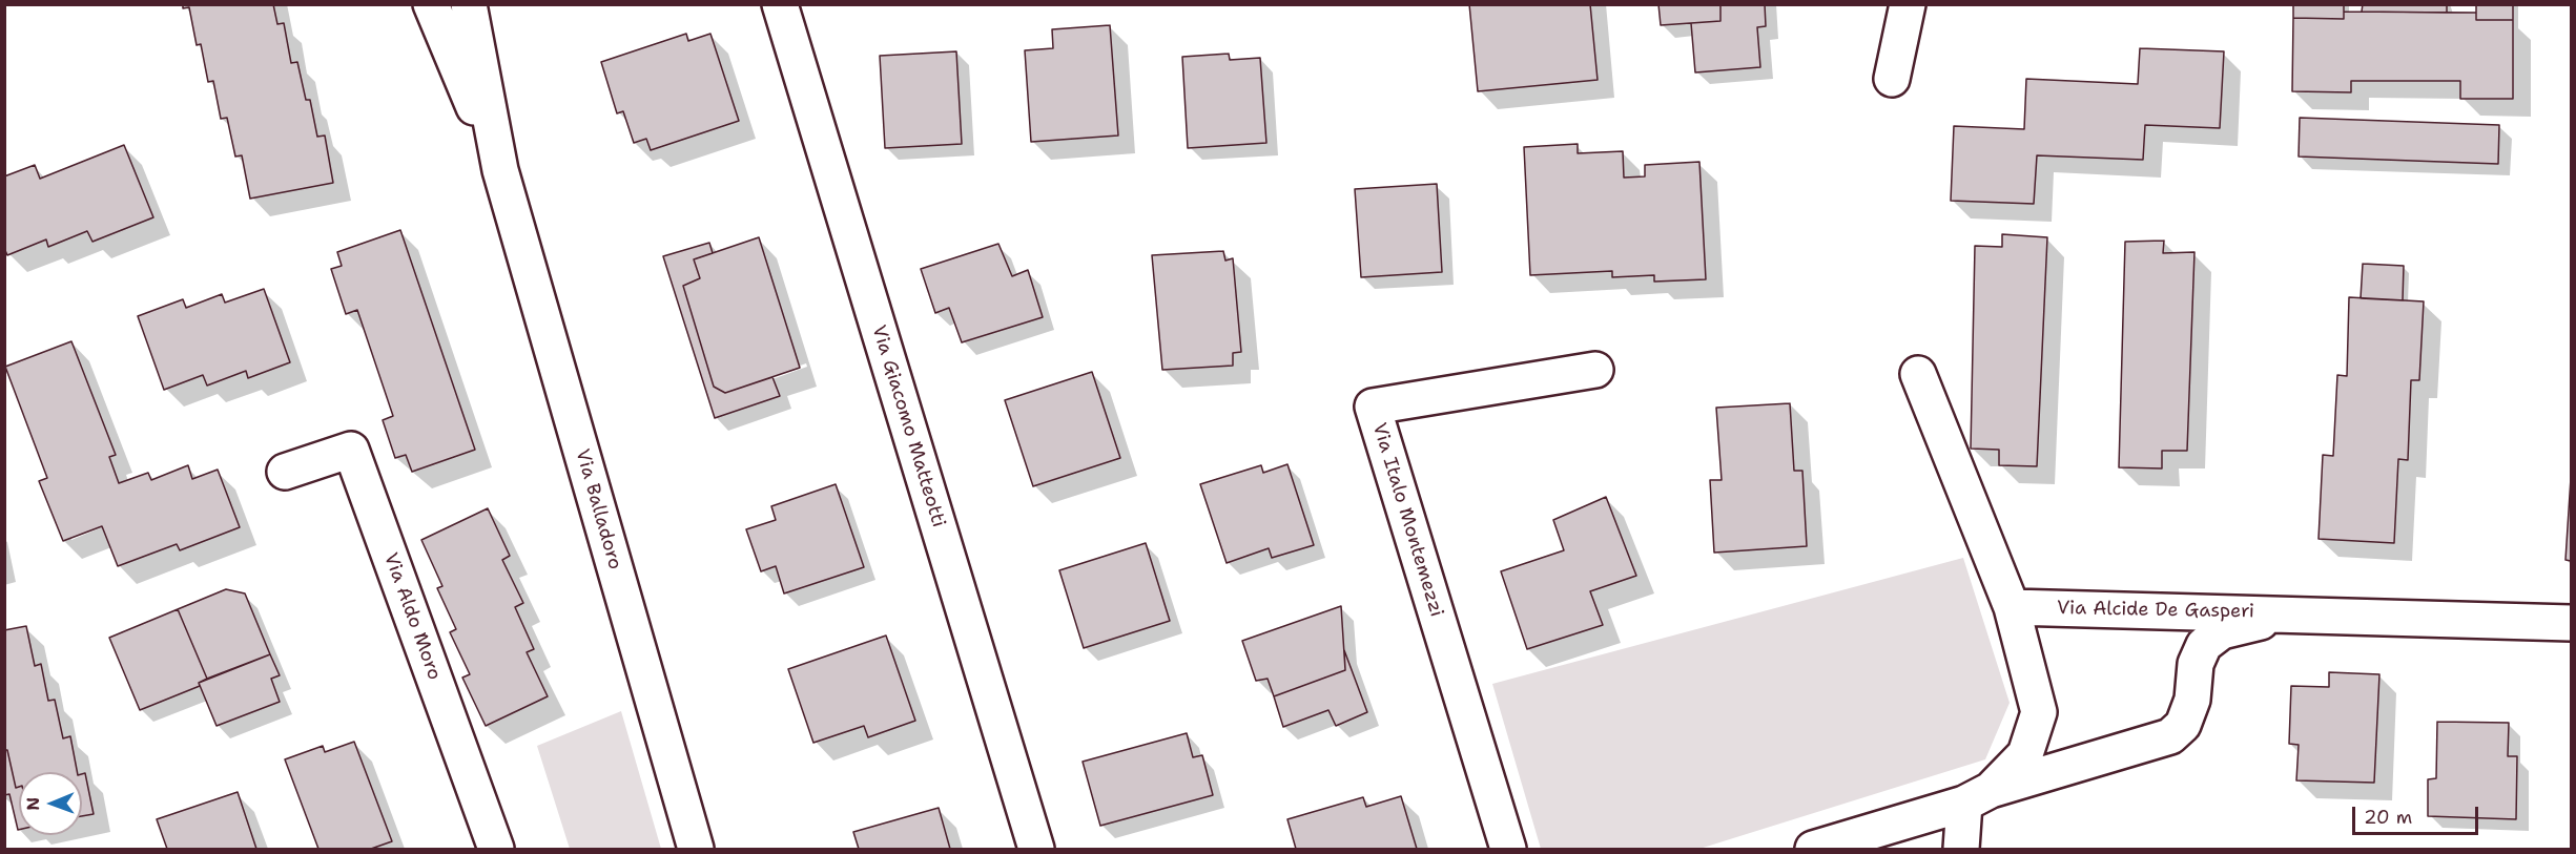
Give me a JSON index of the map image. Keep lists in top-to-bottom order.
{
  "streets": {
    "street": [
      "Via Giacomo Matteotti",
      "Via Balladoro",
      "Via Italo Montemezzi",
      "Via Alcide De Gasperi",
      "Via Aldo Moro"
    ]
  },
  "scale_bar": "20 m",
  "north": "left"
}
